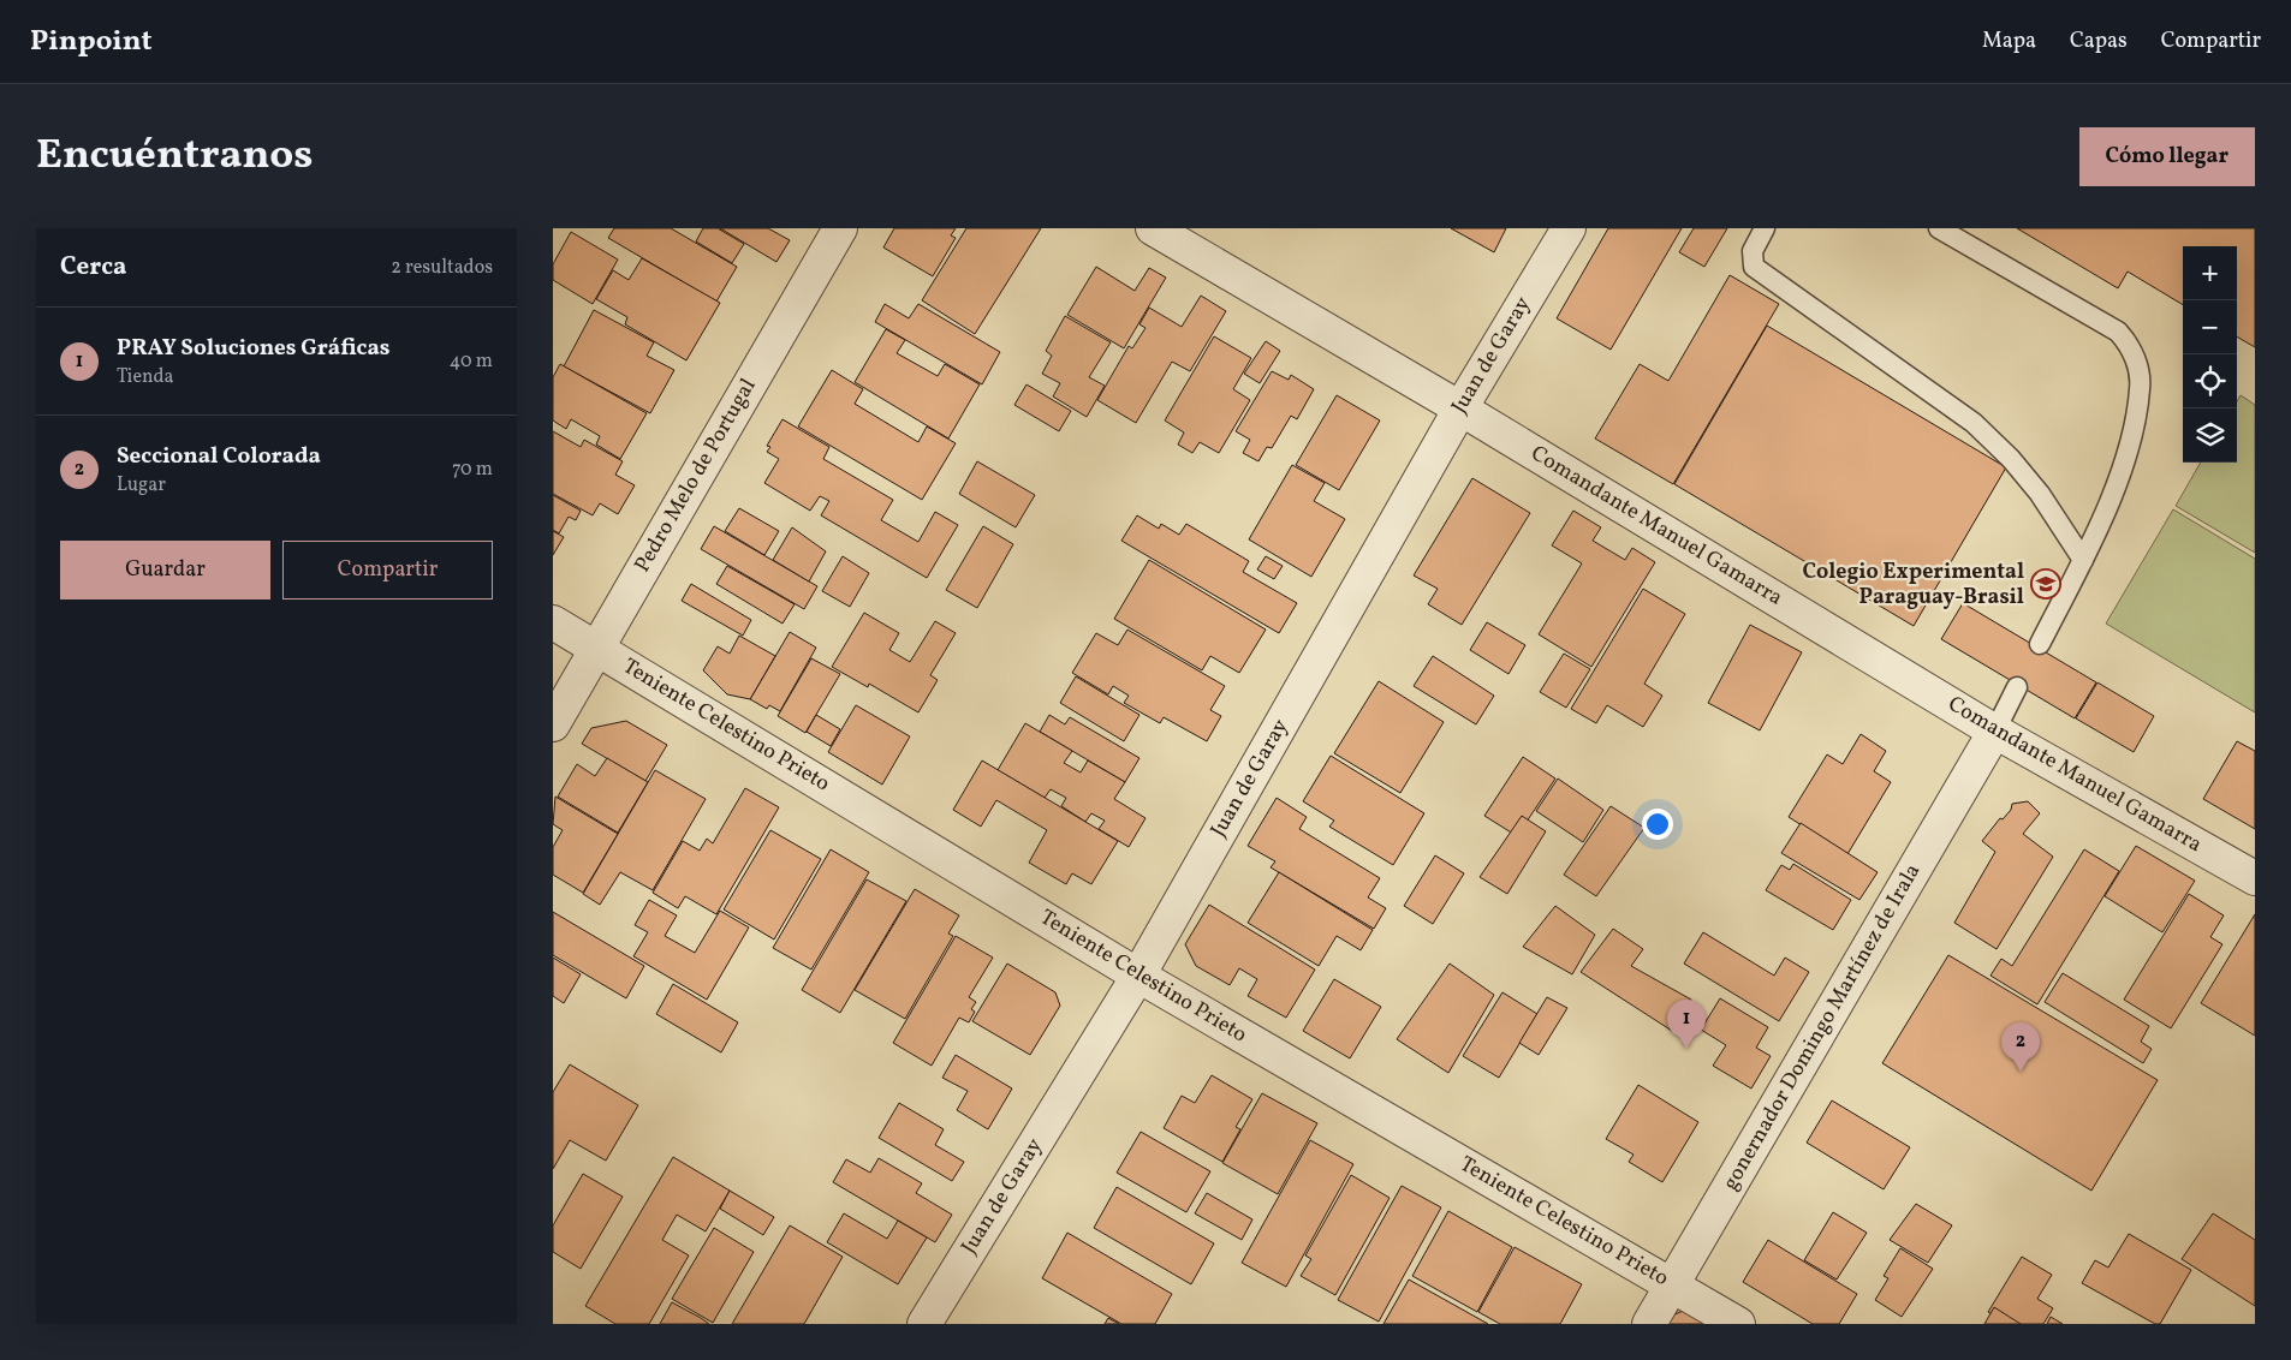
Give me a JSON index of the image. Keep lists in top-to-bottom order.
{
  "streets": {
    "street": [
      "Juan de Garay",
      "Pedro Melo de Portugal",
      "Comandante Manuel Gamarra",
      "Teniente Celestino Prieto",
      "gonernador Domingo Martínez de Irala"
    ]
  },
  "crossings": [
    ["Juan de Garay", "Comandante Manuel Gamarra"],
    ["Juan de Garay", "Teniente Celestino Prieto"],
    ["Pedro Melo de Portugal", "Teniente Celestino Prieto"],
    ["Comandante Manuel Gamarra", "gonernador Domingo Martínez de Irala"],
    ["Teniente Celestino Prieto", "gonernador Domingo Martínez de Irala"]
  ],
  "places": {
    "school or university": ["Colegio Experimental Paraguay-Brasil"]
  },
  "page": {
    "header": "Pinpoint",
    "nav": ["Mapa", "Capas", "Compartir"],
    "title": "Encuéntranos",
    "buttons": [
      "Cómo llegar",
      ["Guardar", "Compartir"]
    ],
    "heading": ["Cerca", "2 resultados"],
    "map_buttons": ["+", "−"],
    "list": [
      {
        "mark": "1",
        "name": "PRAY Soluciones Gráficas",
        "note": "Tienda",
        "value": "40 m"
      },
      {
        "mark": "2",
        "name": "Seccional Colorada",
        "note": "Lugar",
        "value": "70 m"
      }
    ],
    "pins": ["1", "2"]
  }
}
